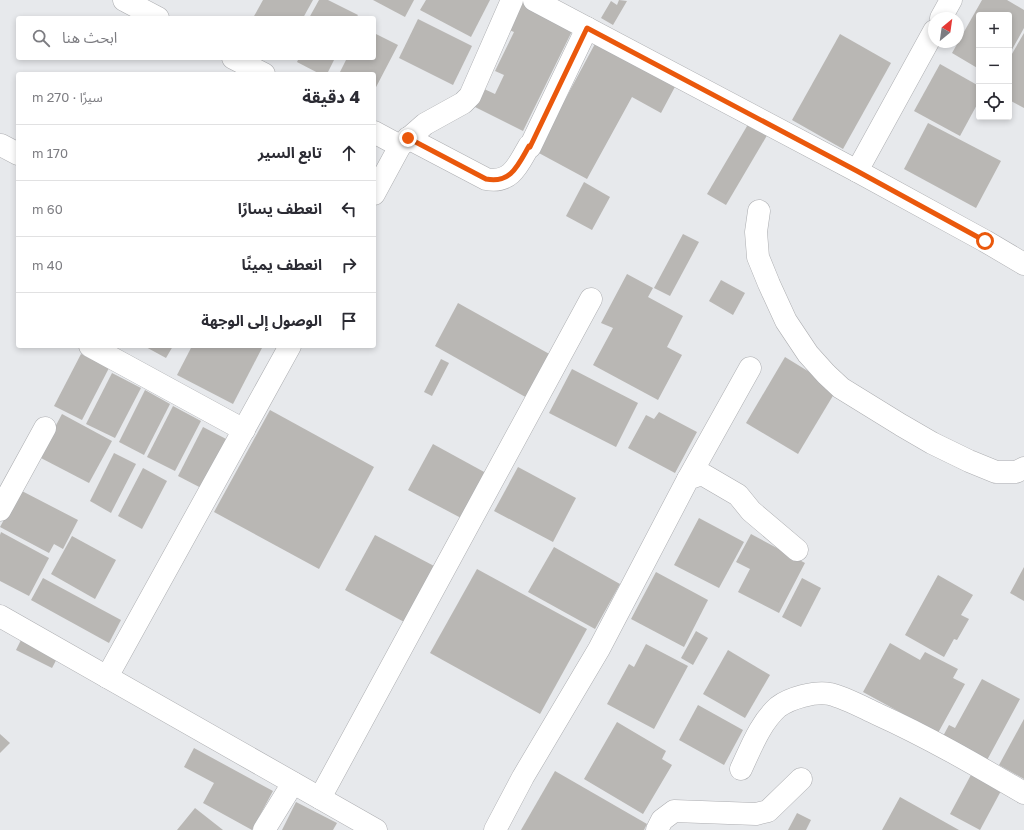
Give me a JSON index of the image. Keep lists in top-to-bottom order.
{
  "north": "top right",
  "page": {
    "map_buttons": ["+", "−"],
    "search": "ابحث هنا",
    "heading": ["4 دقيقة", "سيرًا · 270 m"],
    "list": [
      ["تابع السير", "170 m"],
      ["انعطف يسارًا", "60 m"],
      ["انعطف يمينًا", "40 m"],
      "الوصول إلى الوجهة"
    ]
  }
}
